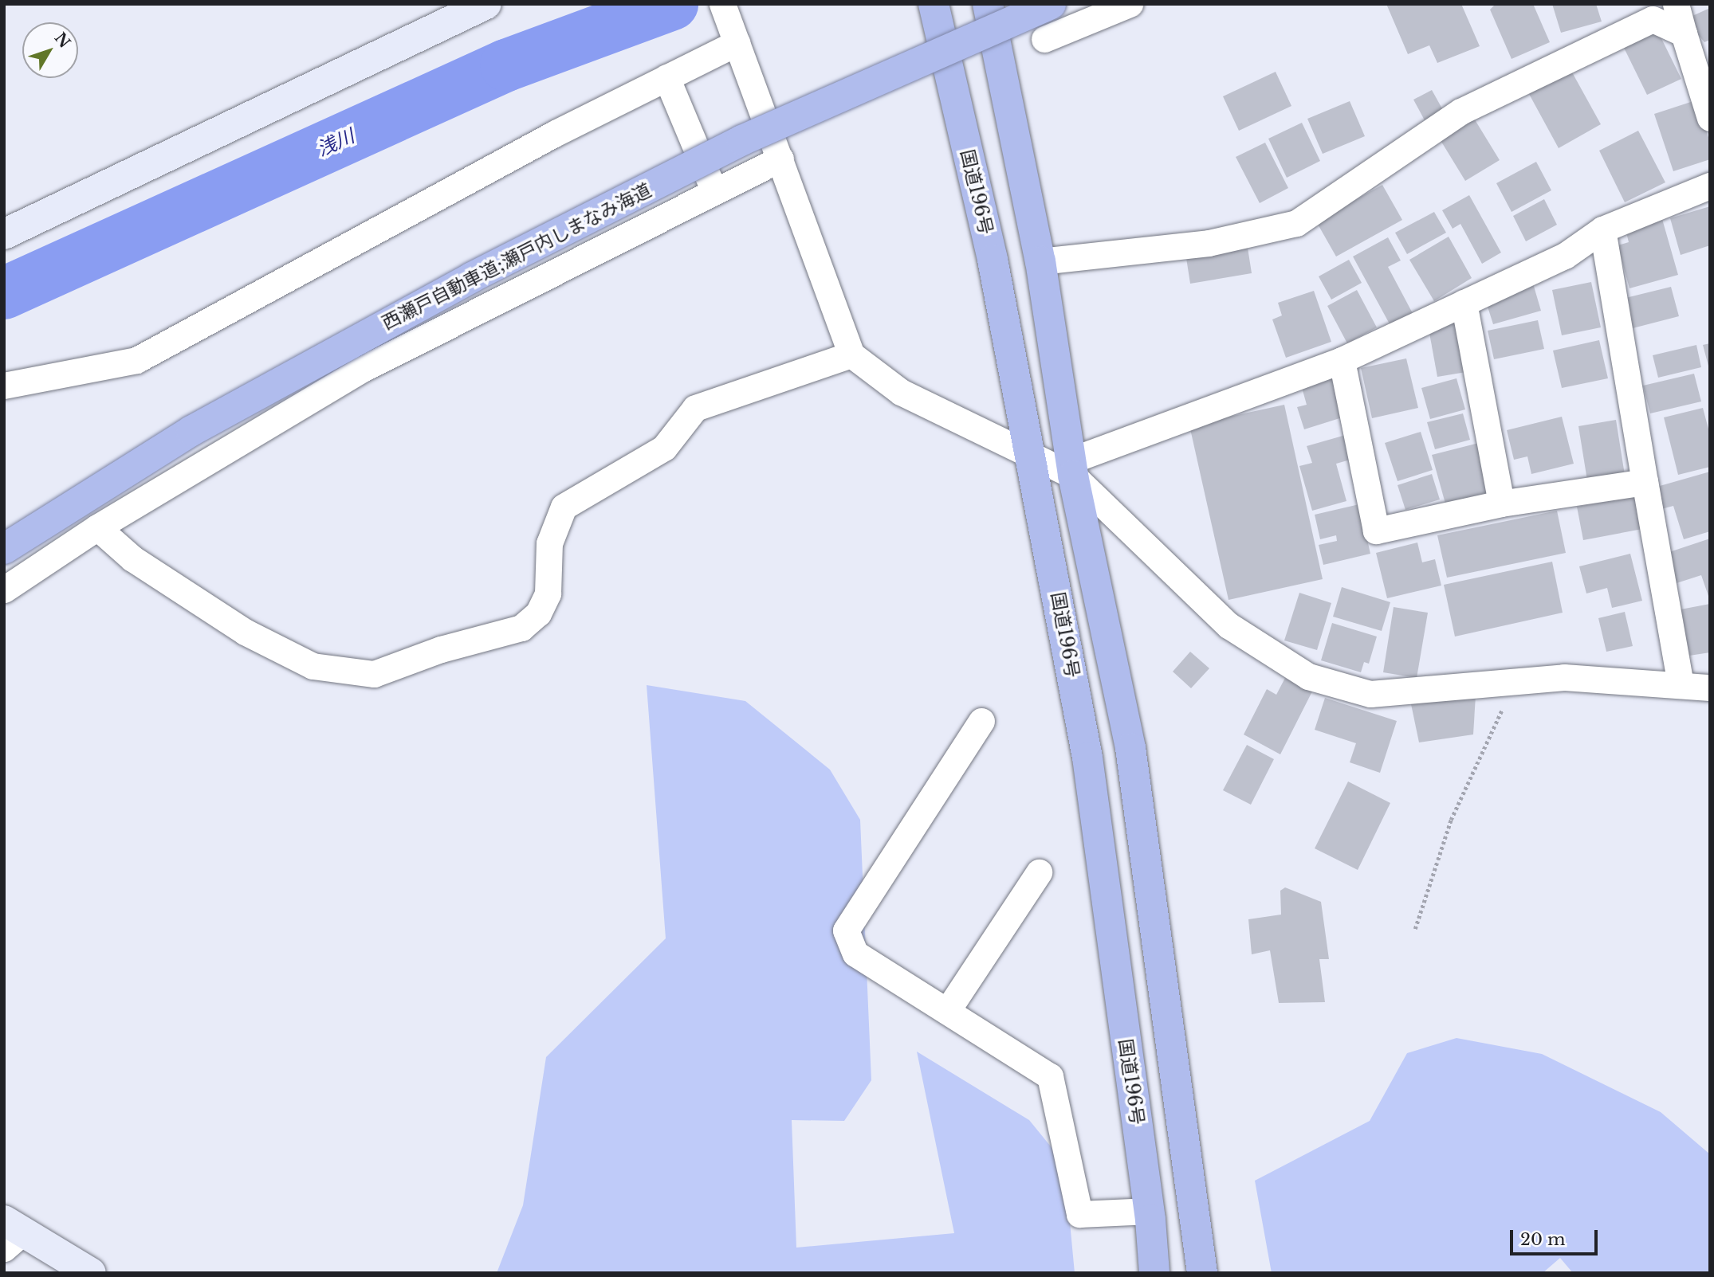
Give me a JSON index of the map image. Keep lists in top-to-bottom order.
{
  "streets": {
    "highway": ["国道196号", "西瀬戸自動車道;瀬戸内しまなみ海道"]
  },
  "water": ["浅川"],
  "scale_bar": "20 m",
  "north": "top right"
}
